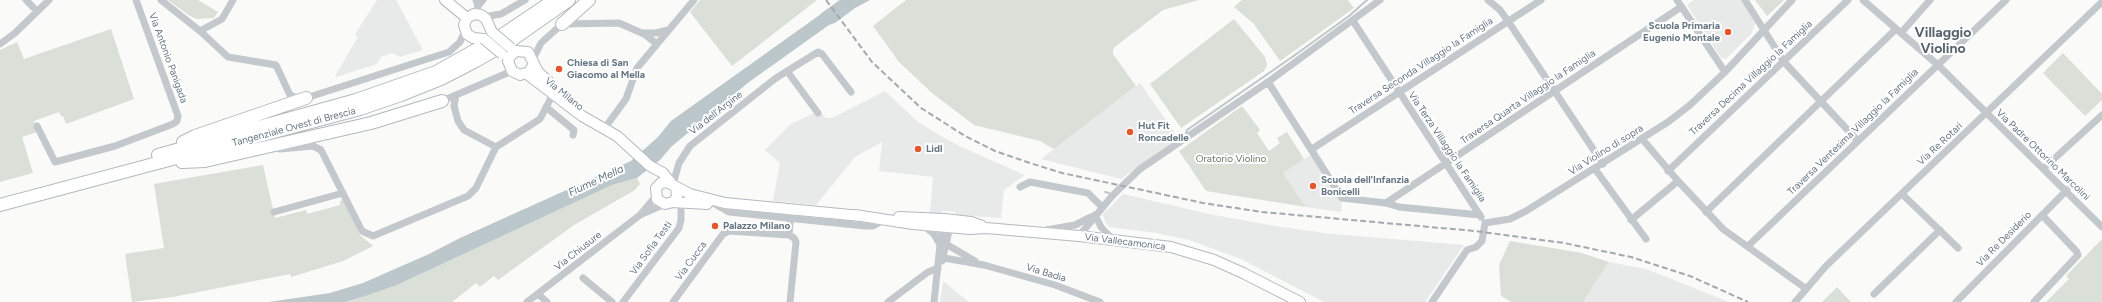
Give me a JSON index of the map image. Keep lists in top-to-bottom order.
{
  "streets": {
    "highway": ["Tangenziale Ovest di Brescia"],
    "main road": ["Via Milano", "Via Vallecamonica"],
    "street": [
      "Via Antonio Panigada",
      "Traversa Seconda Villaggio la Famiglia",
      "Traversa Decima Villaggio la Famiglia",
      "Traversa Quarta Villaggio la Famiglia",
      "Via dell'Argine",
      "Traversa Ventesima Villaggio la Famiglia",
      "Via Re Rotari",
      "Via Terza Villaggio la Famiglia",
      "Via Violino di sopra",
      "Via Padre Ottorino Marcolini",
      "Via Re Desiderio",
      "Via Sofia Testi",
      "Via Chiusure",
      "Via Cucca",
      "Via Badia"
    ]
  },
  "crossings": [
    ["Traversa Seconda Villaggio la Famiglia", "Via Terza Villaggio la Famiglia"],
    ["Via Milano", "Via dell'Argine"],
    ["Via Milano", "Via Vallecamonica"],
    ["Via Milano", "Via Sofia Testi"],
    ["Via Milano", "Via Chiusure"],
    ["Traversa Quarta Villaggio la Famiglia", "Via Terza Villaggio la Famiglia"],
    ["Via dell'Argine", "Via Vallecamonica"],
    ["Via dell'Argine", "Via Sofia Testi"],
    ["Via dell'Argine", "Via Chiusure"],
    ["Traversa Ventesima Villaggio la Famiglia", "Via Padre Ottorino Marcolini"],
    ["Via Re Rotari", "Via Padre Ottorino Marcolini"],
    ["Via Terza Villaggio la Famiglia", "Via Violino di sopra"],
    ["Via Padre Ottorino Marcolini", "Via Re Desiderio"],
    ["Via Vallecamonica", "Via Sofia Testi"],
    ["Via Vallecamonica", "Via Chiusure"],
    ["Via Sofia Testi", "Via Chiusure"]
  ],
  "districts": ["Villaggio Violino"],
  "water": ["Fiume Mella"],
  "parks": ["Oratorio Violino"],
  "places": [
    "Scuola Primaria Eugenio Montale",
    "Chiesa di San Giacomo al Mella",
    "Hut Fit Roncadelle",
    "Lidl",
    "Scuola dell'Infanzia Bonicelli",
    "Palazzo Milano"
  ]
}
